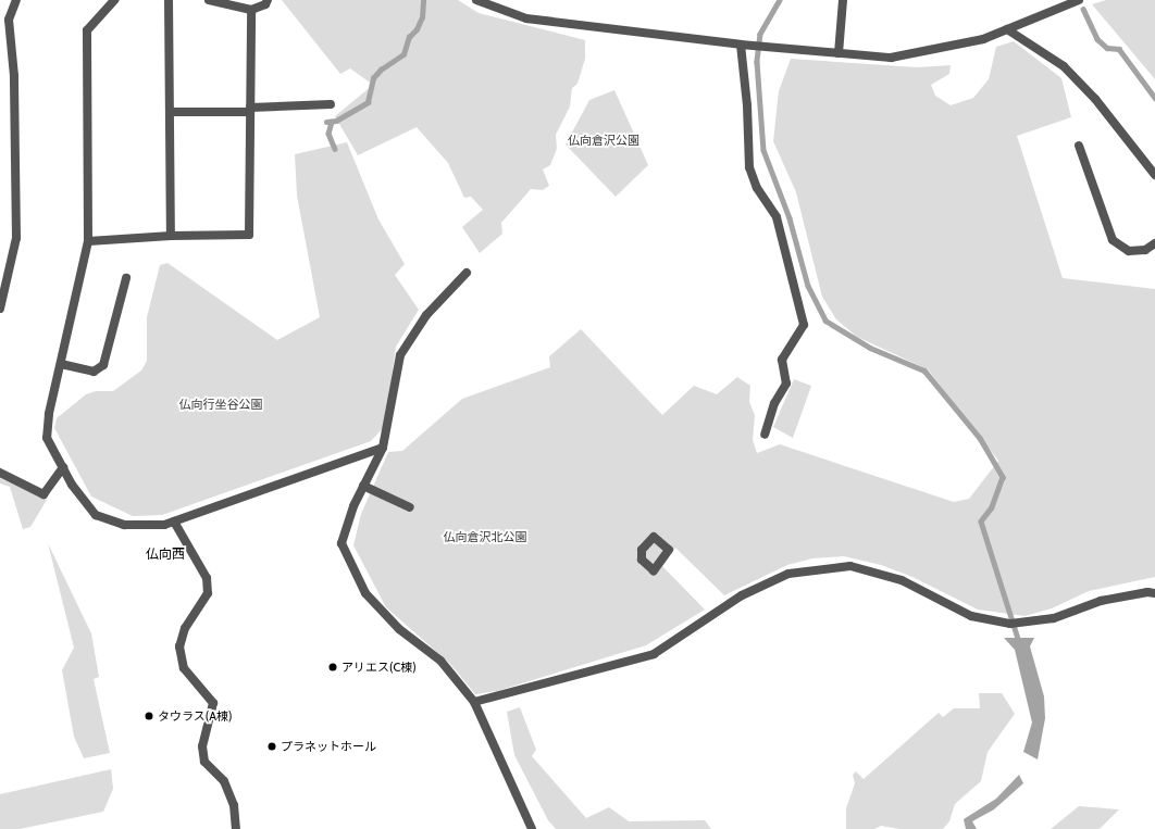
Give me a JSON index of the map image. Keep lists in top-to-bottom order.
{
  "districts": ["仏向西"],
  "parks": ["仏向倉沢公園", "仏向行坐谷公園", "仏向倉沢北公園"],
  "places": ["アリエス(C棟)", "タウラス(A棟)", "プラネットホール"]
}
